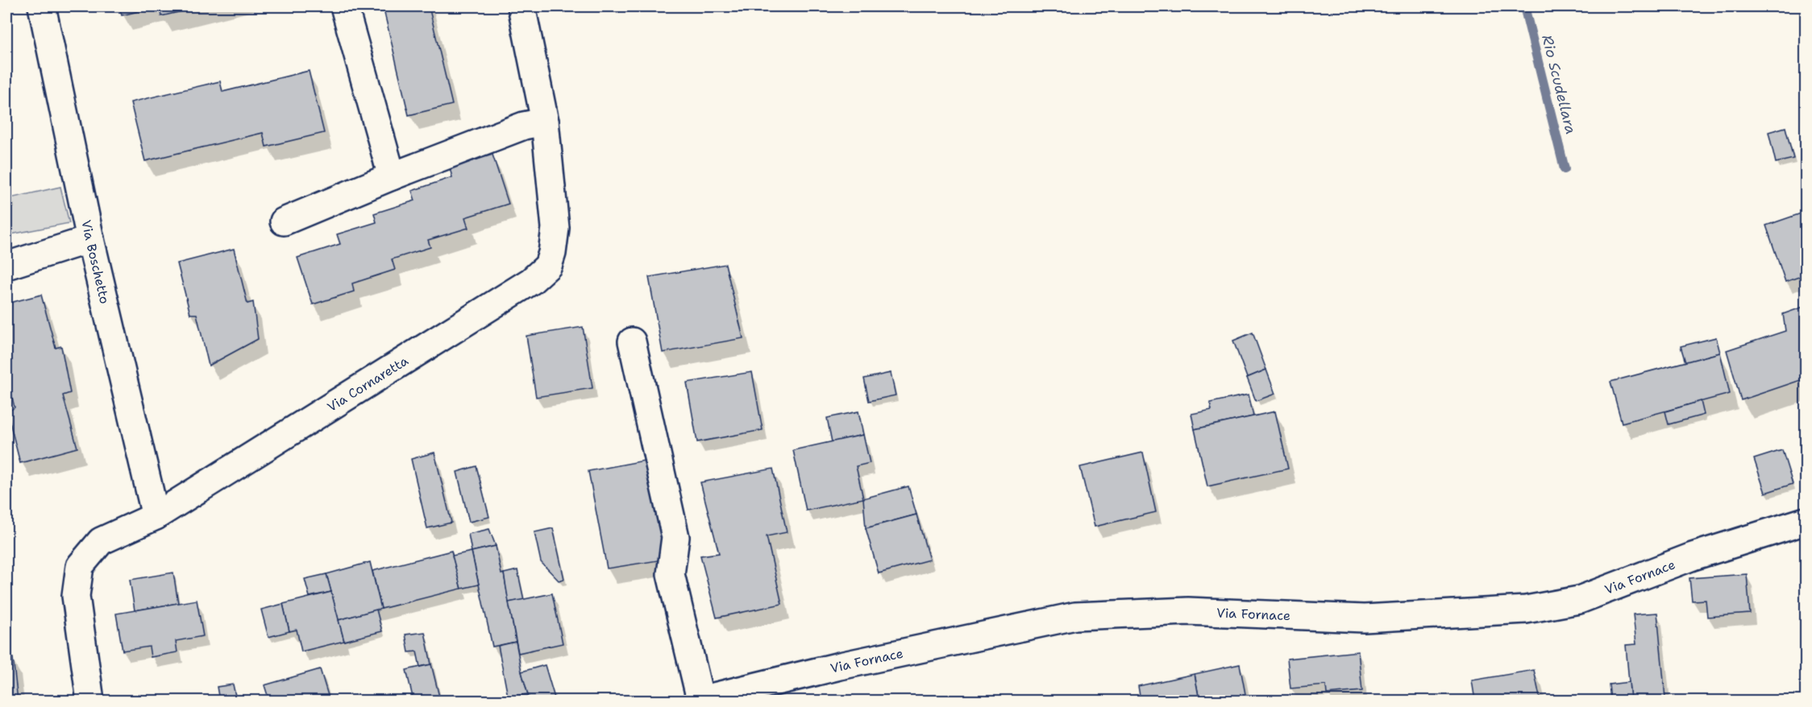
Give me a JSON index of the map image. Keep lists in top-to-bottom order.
{
  "streets": {
    "street": ["Via Boschetto", "Via Cornaretta", "Via Fornace"]
  },
  "crossings": [
    ["Via Boschetto", "Via Cornaretta"]
  ],
  "water": ["Rio Scudellara"]
}
